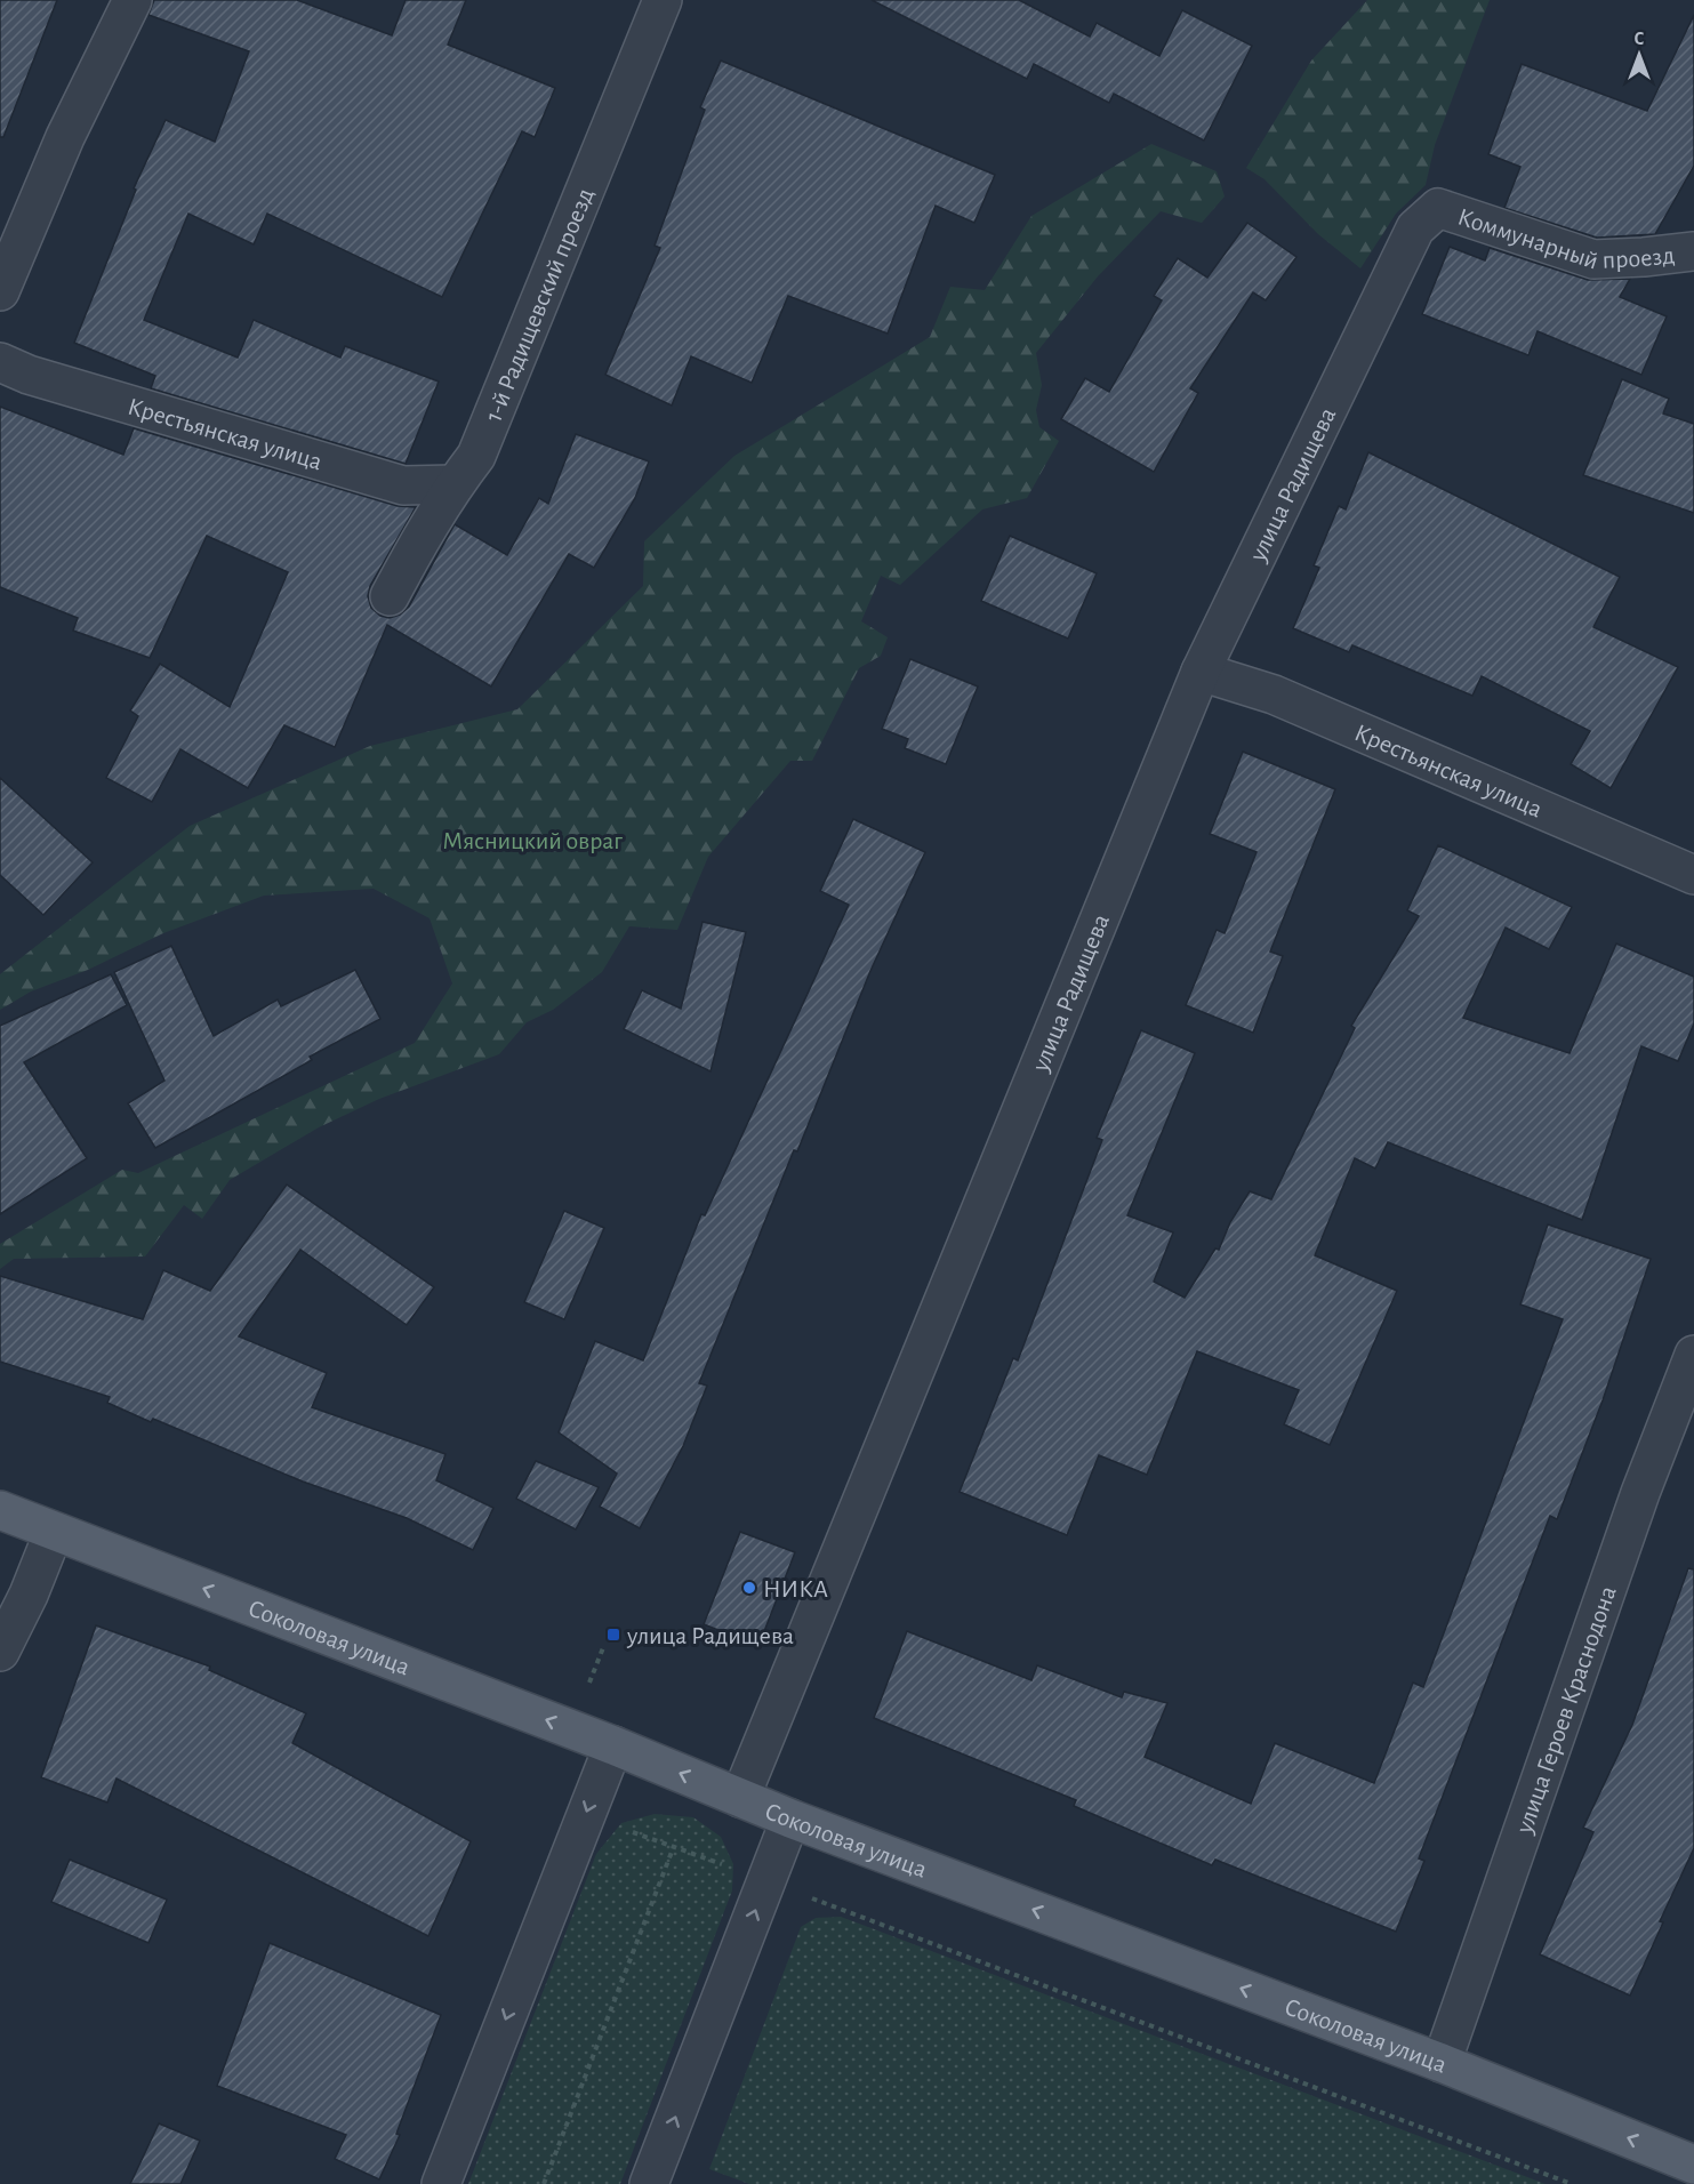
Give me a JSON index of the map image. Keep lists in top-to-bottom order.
{
  "streets": {
    "main road": ["Соколовая улица"],
    "street": [
      "Коммунарный проезд",
      "1-й Радищевский проезд",
      "Крестьянская улица",
      "улица Радищева",
      "улица Героев Краснодона"
    ]
  },
  "crossings": [
    ["Коммунарный проезд", "улица Радищева"],
    ["1-й Радищевский проезд", "Крестьянская улица"],
    ["Крестьянская улица", "улица Радищева"],
    ["улица Радищева", "Соколовая улица"],
    ["Соколовая улица", "улица Героев Краснодона"]
  ],
  "one_way": ["Соколовая улица"],
  "parks": ["Мясницкий овраг"],
  "places": {
    "other": ["НИКА"],
    "transit": ["улица Радищева"]
  },
  "north": "top"
}
